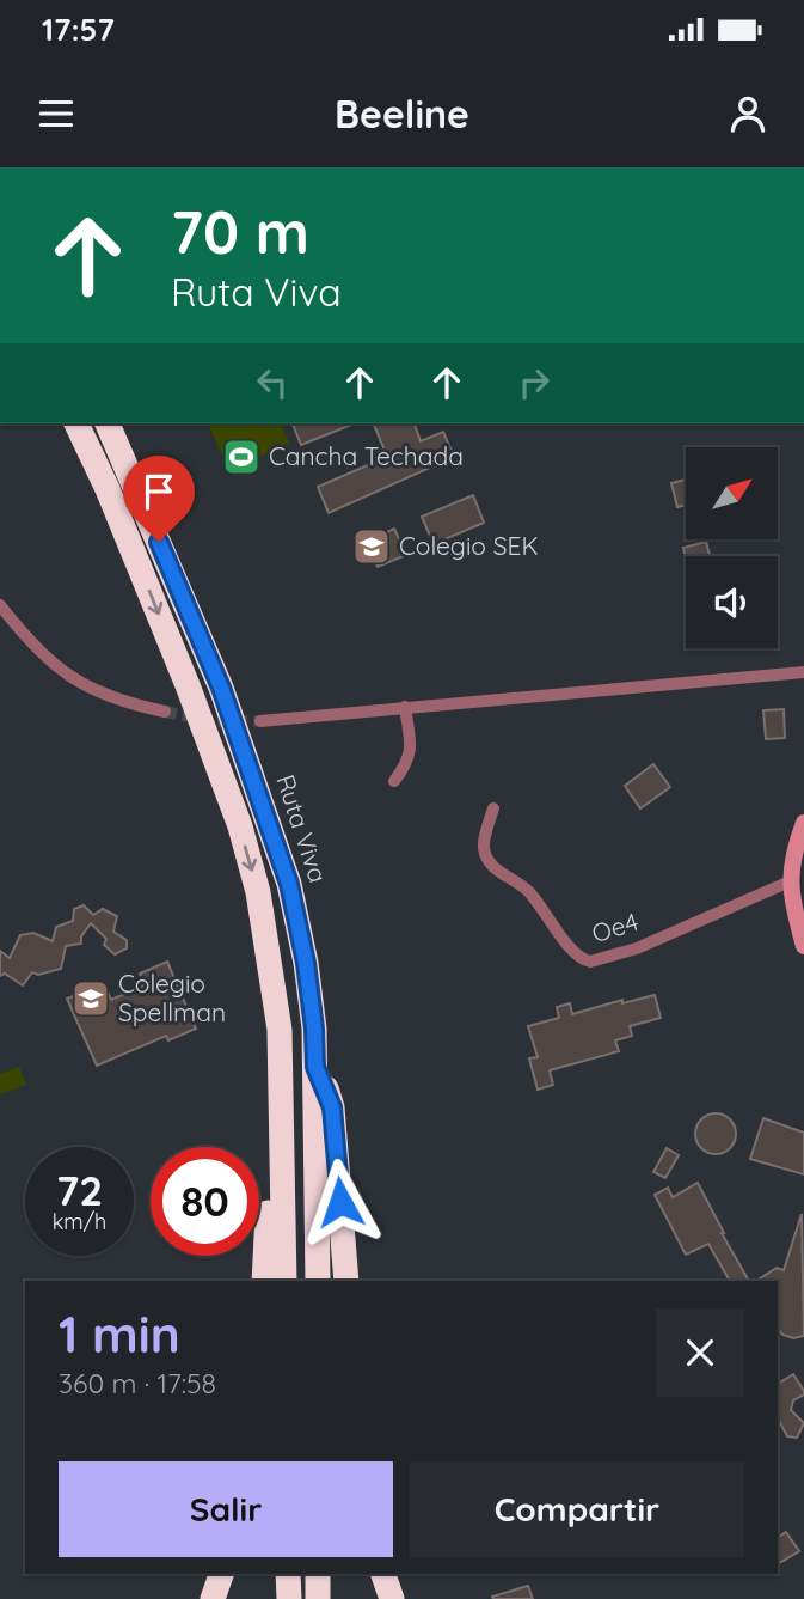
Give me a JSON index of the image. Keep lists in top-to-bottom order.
{
  "streets": {
    "highway": ["Ruta Viva"],
    "street": ["Oe4"]
  },
  "places": {
    "sports": ["Cancha Techada"],
    "school or university": ["Colegio SEK", "Colegio Spellman"]
  },
  "north": "top right",
  "page": {
    "status": "17:57",
    "header": "Beeline",
    "turn": ["70 m", "Ruta Viva"],
    "speed": "72 km/h",
    "limit": "80",
    "heading": ["1 min", "360 m · 17:58"],
    "buttons": ["Salir", "Compartir"]
  }
}
